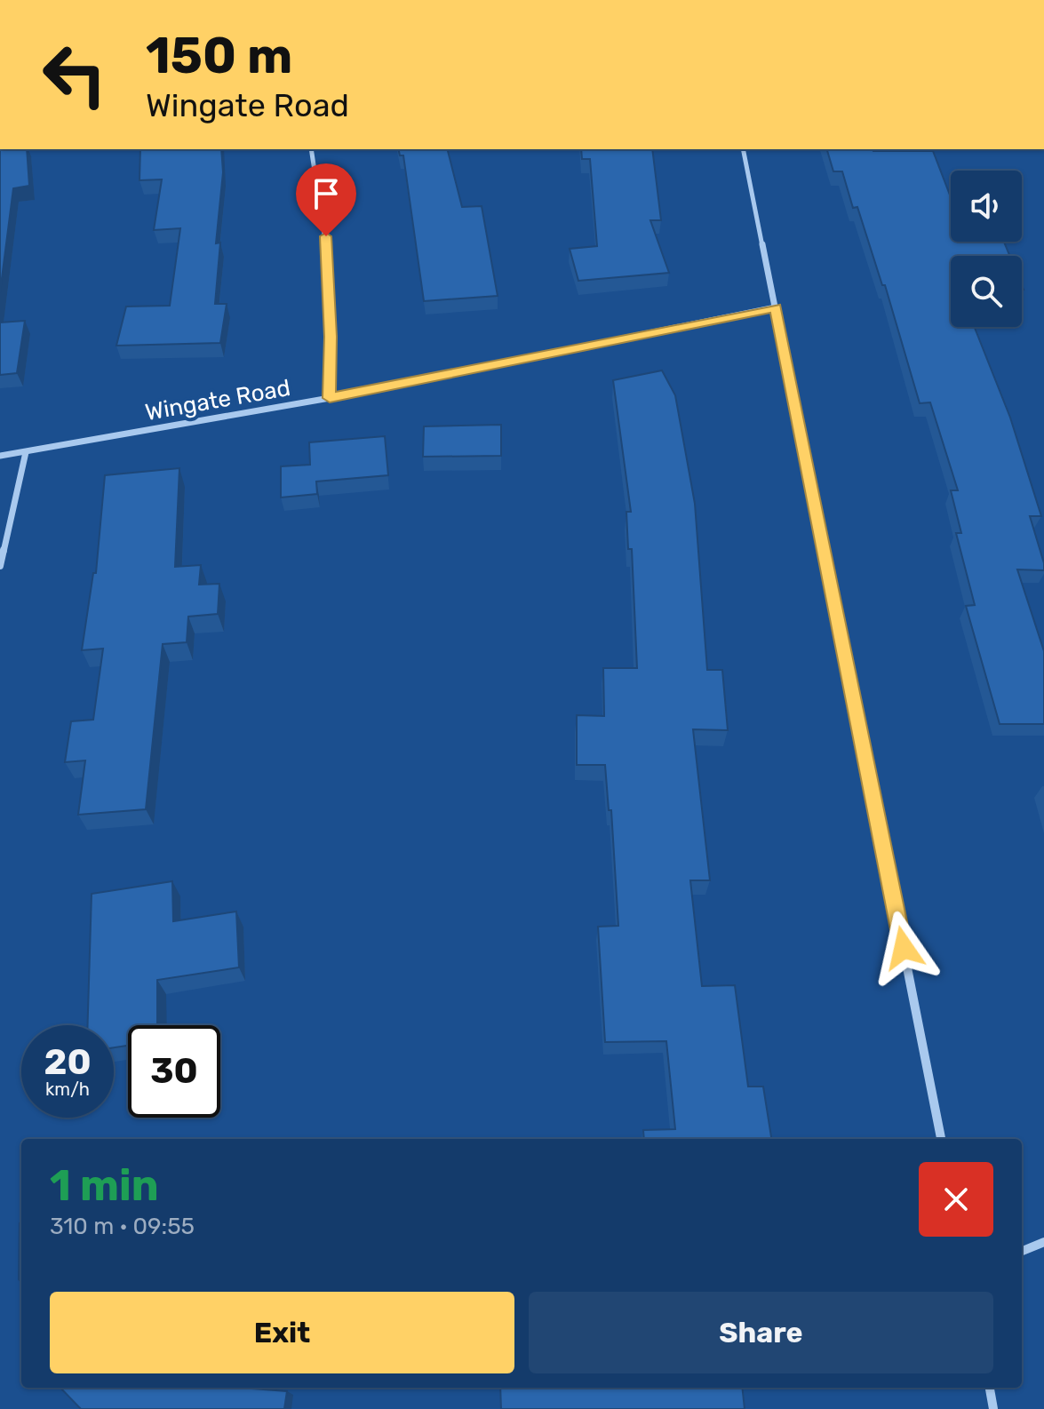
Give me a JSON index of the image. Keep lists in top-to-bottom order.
{
  "streets": {
    "street": ["Wingate Road"]
  },
  "page": {
    "turn": ["150 m", "Wingate Road"],
    "speed": "20 km/h",
    "limit": "30",
    "heading": ["1 min", "310 m · 09:55"],
    "buttons": ["Exit", "Share"]
  }
}
